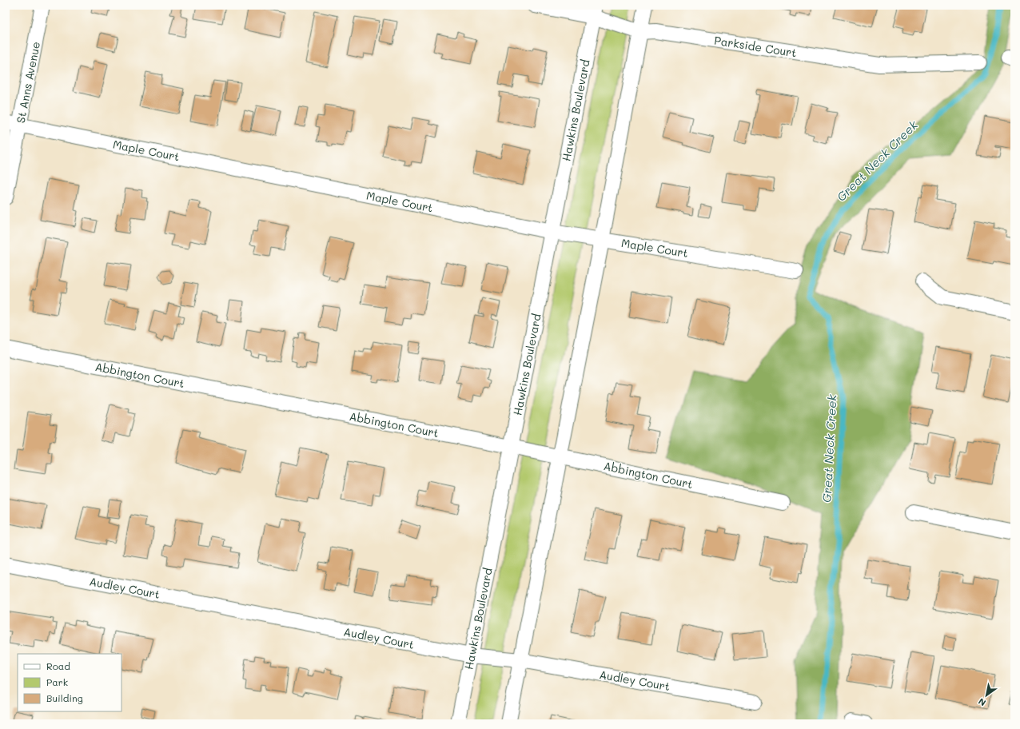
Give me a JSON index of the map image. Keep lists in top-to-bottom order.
{
  "streets": {
    "street": [
      "Parkside Court",
      "St Anns Avenue",
      "Hawkins Boulevard",
      "Maple Court",
      "Abbington Court",
      "Audley Court"
    ]
  },
  "crossings": [
    ["Parkside Court", "Hawkins Boulevard"],
    ["St Anns Avenue", "Maple Court"],
    ["Hawkins Boulevard", "Maple Court"],
    ["Hawkins Boulevard", "Abbington Court"],
    ["Hawkins Boulevard", "Audley Court"]
  ],
  "water": ["Great Neck Creek"],
  "legend": ["Road", "Park", "Building"],
  "north": "bottom left"
}
